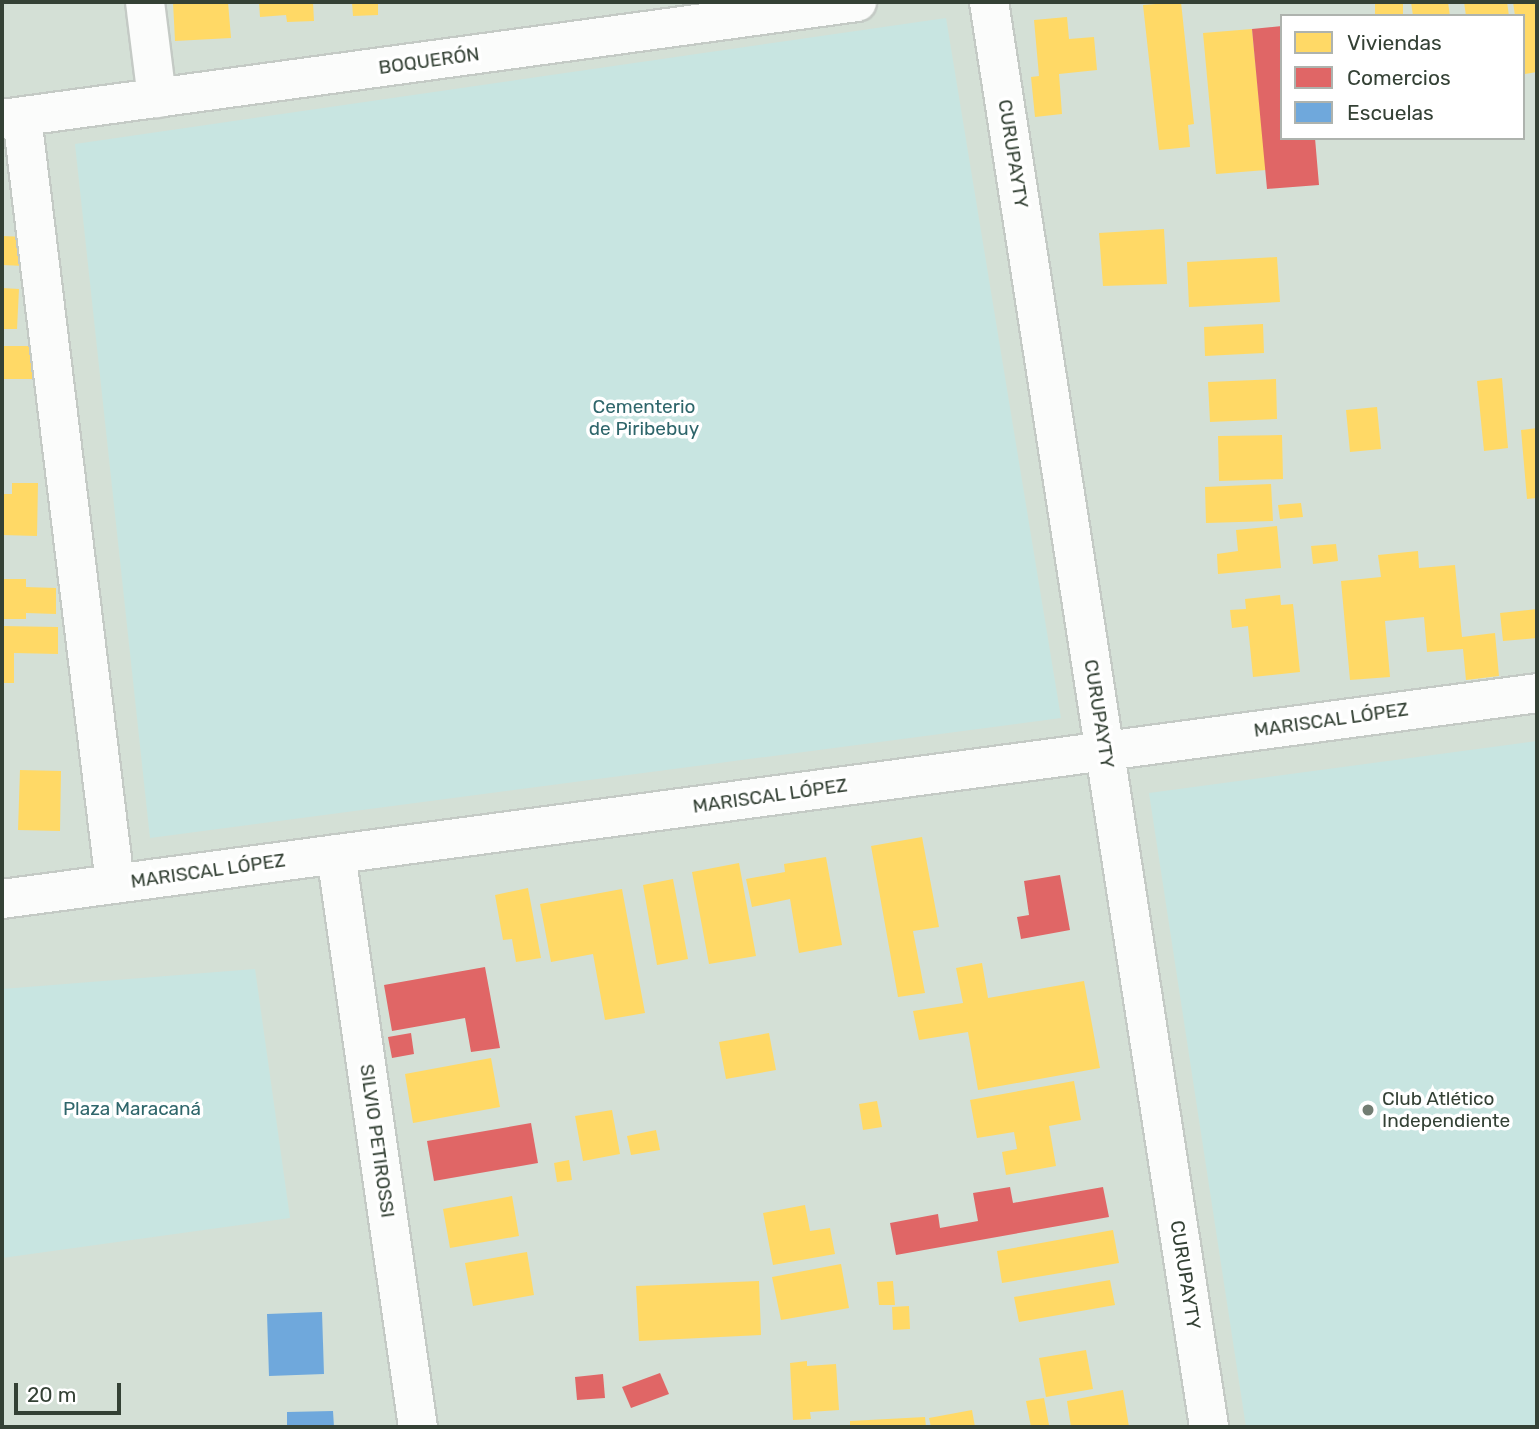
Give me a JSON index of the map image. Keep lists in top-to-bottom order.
{
  "streets": {
    "street": [
      "BOQUERÓN",
      "CURUPAYTY",
      "MARISCAL LÓPEZ",
      "SILVIO PETIROSSI"
    ]
  },
  "crossings": [
    ["CURUPAYTY", "MARISCAL LÓPEZ"],
    ["MARISCAL LÓPEZ", "SILVIO PETIROSSI"]
  ],
  "parks": ["Cementerio de Piribebuy", "Plaza Maracaná"],
  "places": ["Club Atlético Independiente"],
  "legend": ["Viviendas", "Comercios", "Escuelas"],
  "scale_bar": "20 m"
}
